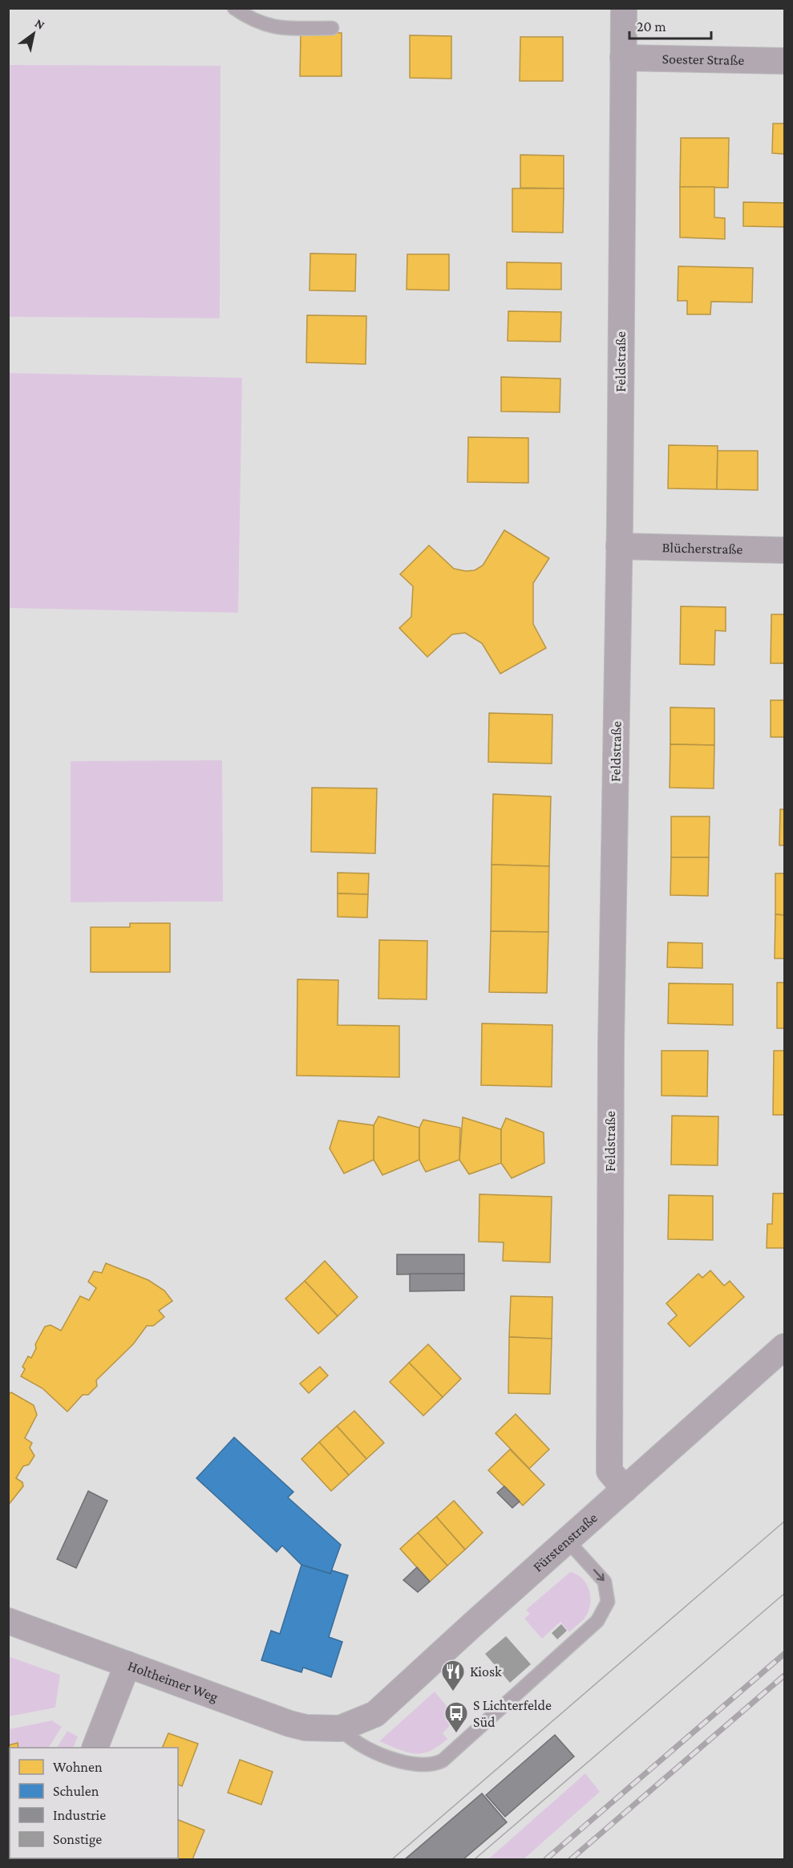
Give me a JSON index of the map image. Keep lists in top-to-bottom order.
{
  "streets": {
    "street": [
      "Soester Straße",
      "Feldstraße",
      "Blücherstraße",
      "Fürstenstraße",
      "Holtheimer Weg"
    ]
  },
  "crossings": [
    ["Soester Straße", "Feldstraße"],
    ["Feldstraße", "Blücherstraße"],
    ["Feldstraße", "Fürstenstraße"],
    ["Fürstenstraße", "Holtheimer Weg"]
  ],
  "places": {
    "restaurant": ["Kiosk"],
    "bus stop": ["S Lichterfelde Süd"]
  },
  "legend": [
    "Wohnen",
    "Schulen",
    "Industrie",
    "Sonstige"
  ],
  "scale_bar": "20 m",
  "north": "top right"
}
